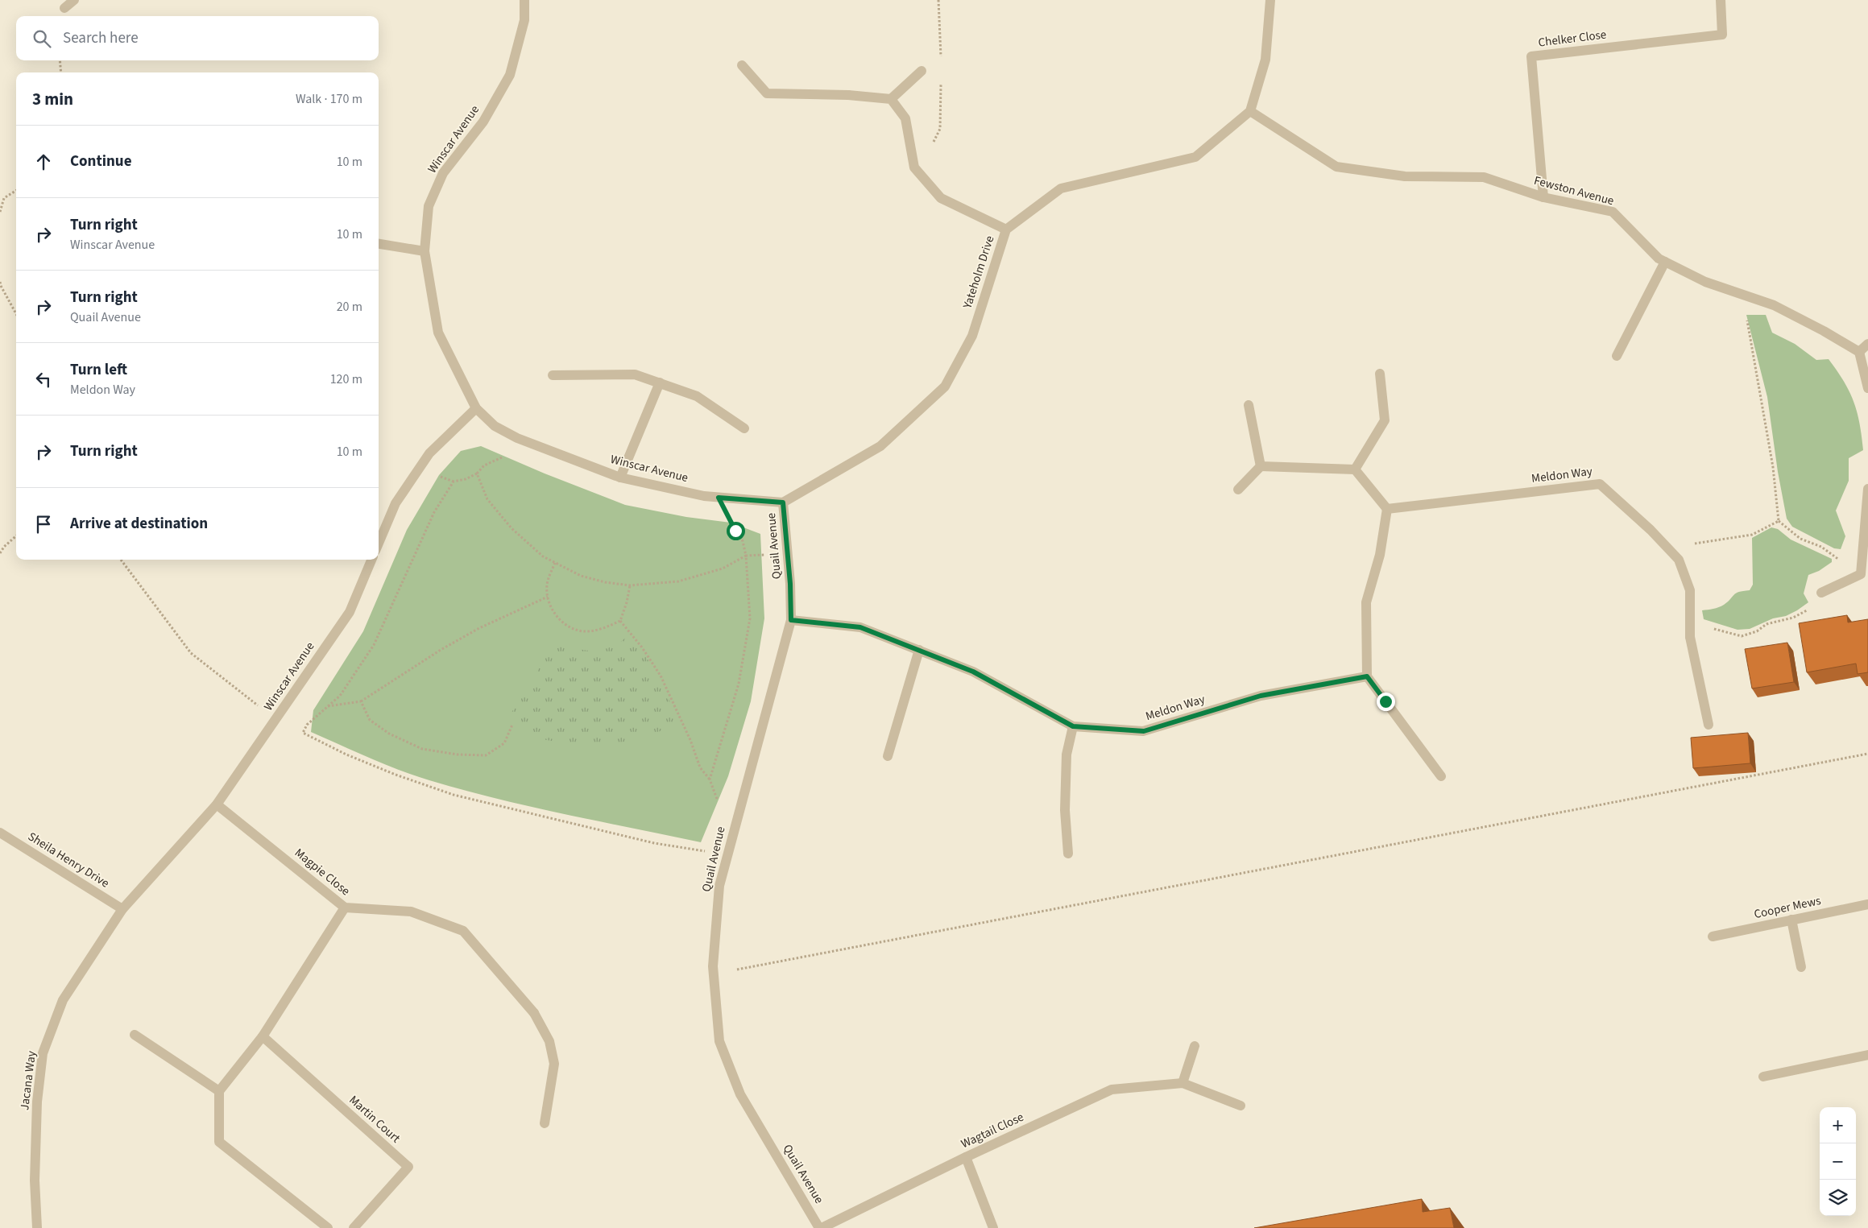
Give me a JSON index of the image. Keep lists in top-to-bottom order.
{
  "streets": {
    "street": [
      "Chelker Close",
      "Winscar Avenue",
      "Fewston Avenue",
      "Yateholm Drive",
      "Meldon Way",
      "Quail Avenue",
      "Sheila Henry Drive",
      "Magpie Close",
      "Cooper Mews",
      "Jacana Way",
      "Martin Court",
      "Wagtail Close"
    ]
  },
  "crossings": [
    ["Chelker Close", "Fewston Avenue"],
    ["Winscar Avenue", "Yateholm Drive"],
    ["Winscar Avenue", "Quail Avenue"],
    ["Winscar Avenue", "Sheila Henry Drive"],
    ["Winscar Avenue", "Magpie Close"],
    ["Winscar Avenue", "Jacana Way"],
    ["Fewston Avenue", "Yateholm Drive"],
    ["Yateholm Drive", "Quail Avenue"],
    ["Meldon Way", "Quail Avenue"],
    ["Quail Avenue", "Wagtail Close"],
    ["Sheila Henry Drive", "Jacana Way"]
  ],
  "page": {
    "search": "Search here",
    "heading": ["3 min", "Walk · 170 m"],
    "list": [
      ["Continue", "10 m"],
      ["Turn right", "Winscar Avenue", "10 m"],
      ["Turn right", "Quail Avenue", "20 m"],
      ["Turn left", "Meldon Way", "120 m"],
      ["Turn right", "10 m"],
      "Arrive at destination"
    ],
    "map_buttons": ["+", "−"]
  }
}
